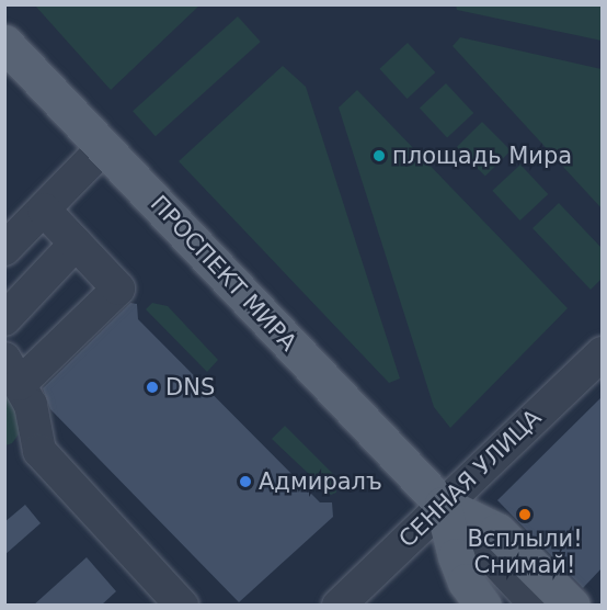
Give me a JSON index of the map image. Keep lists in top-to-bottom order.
{
  "streets": {
    "main road": ["ПРОСПЕКТ МИРА"],
    "street": ["СЕННАЯ УЛИЦА"]
  },
  "crossings": [
    ["ПРОСПЕКТ МИРА", "СЕННАЯ УЛИЦА"]
  ],
  "places": [
    "площадь Мира",
    "DNS",
    "Адмиралъ",
    "Всплыли! Снимай!"
  ]
}
